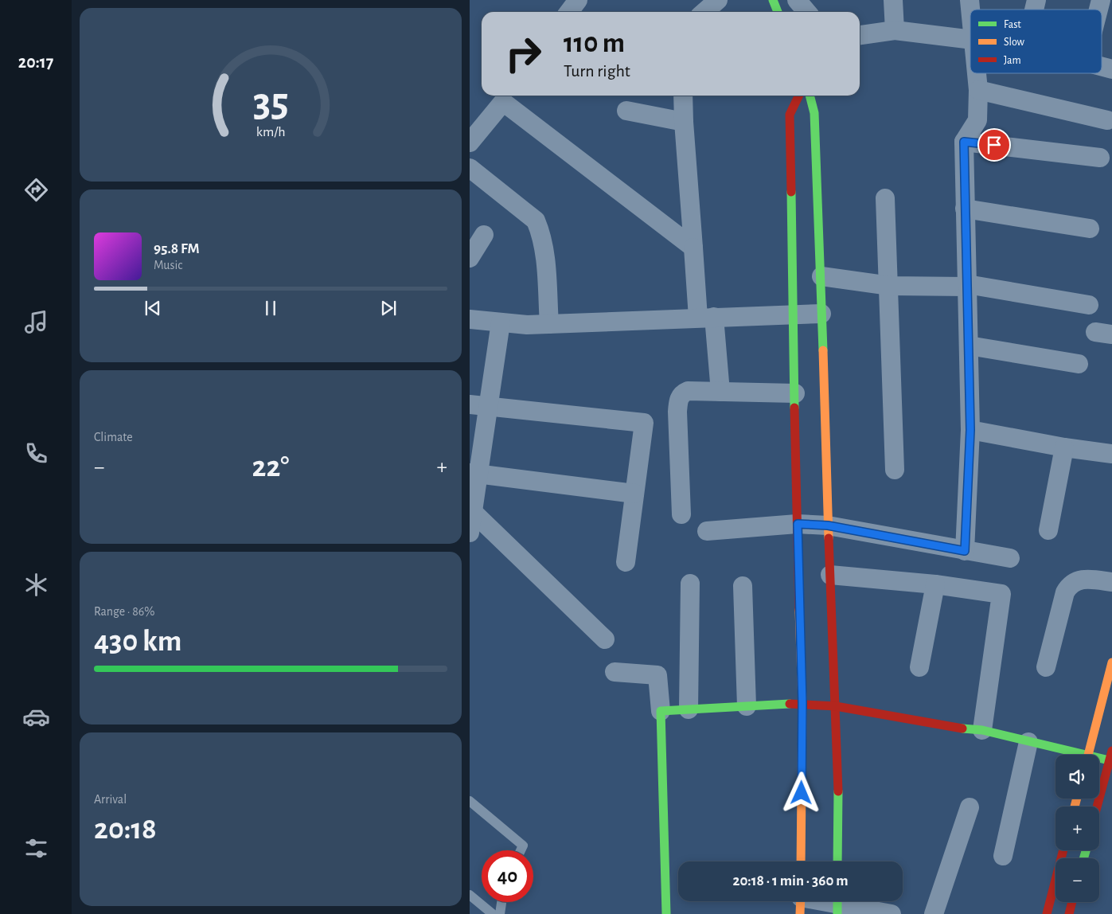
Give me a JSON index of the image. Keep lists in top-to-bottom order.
{
  "legend": ["Fast", "Slow", "Jam"],
  "page": {
    "tabs": "20:17",
    "turn": ["110 m", "Turn right"],
    "song": ["95.8 FM", "Music"],
    "tile": [
      "Climate",
      ["Range · 86%", "430 km"],
      ["Arrival", "20:18"]
    ],
    "heat": ["−", "22°", "+"],
    "map_buttons": ["+", "−"],
    "limit": "40",
    "trip": "20:18 · 1 min · 360 m",
    "gauge": ["35", "km/h"]
  }
}
